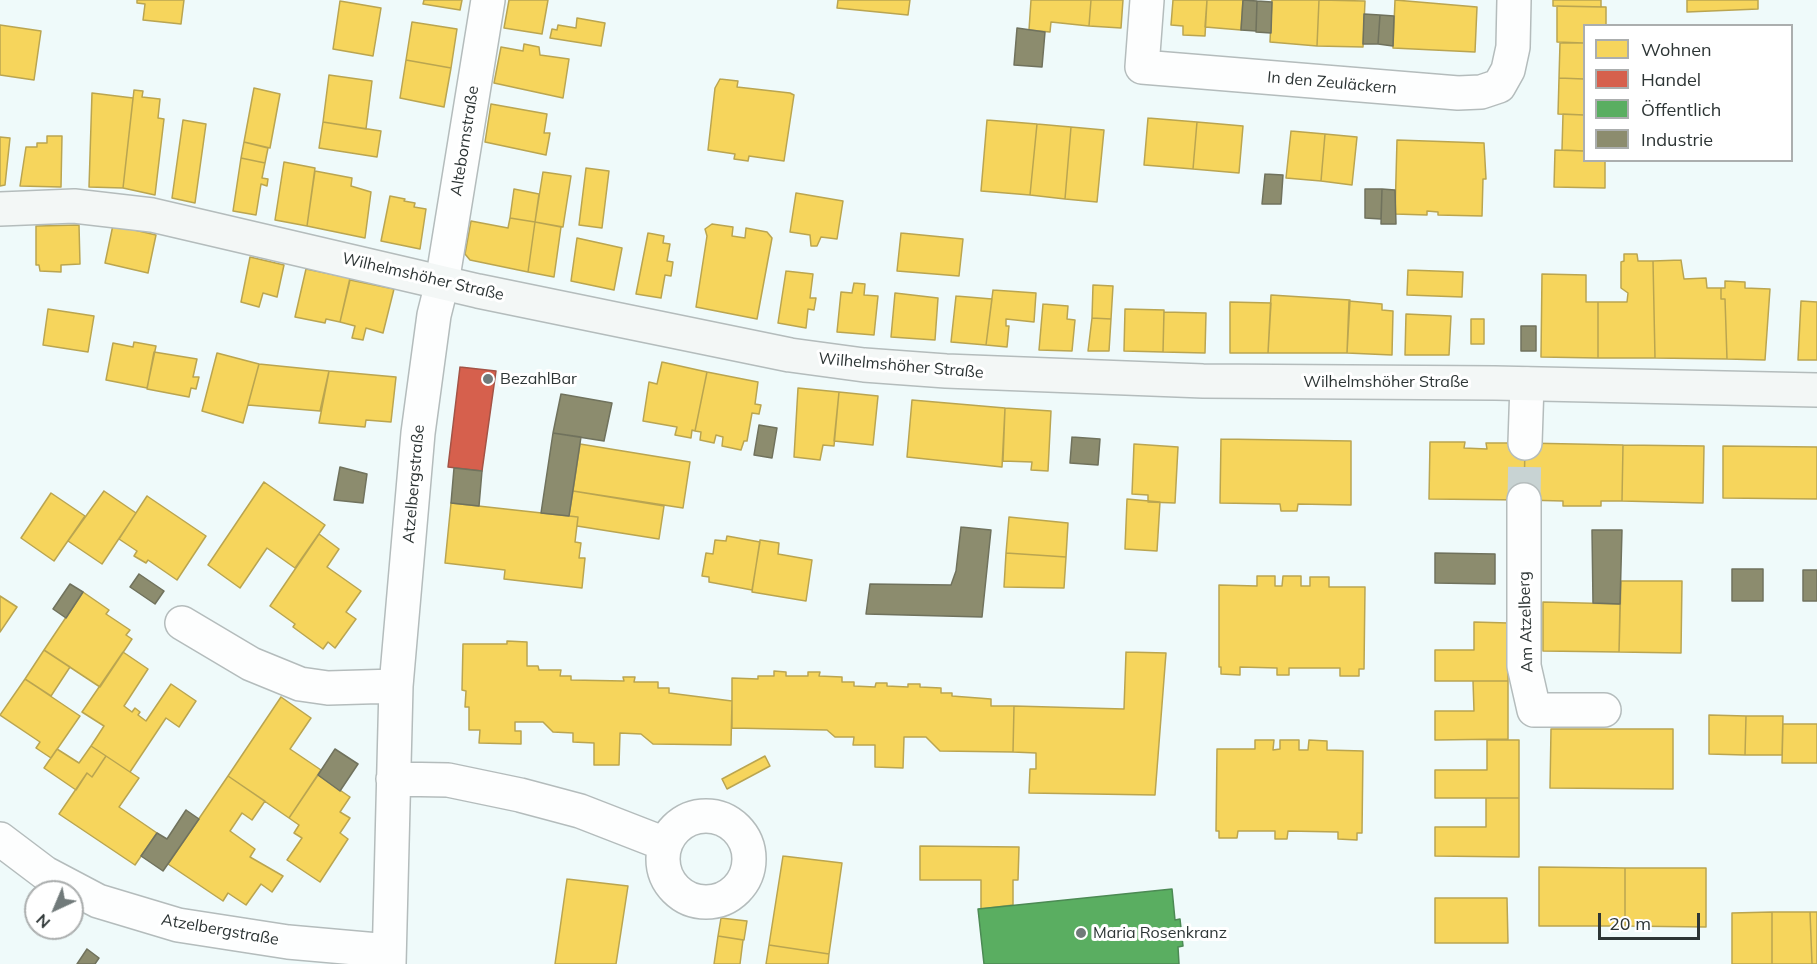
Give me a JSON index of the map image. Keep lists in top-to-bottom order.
{
  "streets": {
    "main road": ["Wilhelmshöher Straße"],
    "street": [
      "In den Zeuläckern",
      "Altebornstraße",
      "Atzelbergstraße",
      "Am Atzelberg"
    ]
  },
  "crossings": [
    ["Altebornstraße", "Wilhelmshöher Straße"],
    ["Altebornstraße", "Atzelbergstraße"],
    ["Wilhelmshöher Straße", "Atzelbergstraße"]
  ],
  "places": ["BezahlBar", "Maria Rosenkranz"],
  "legend": [
    "Wohnen",
    "Handel",
    "Öffentlich",
    "Industrie"
  ],
  "scale_bar": "20 m",
  "north": "bottom left"
}
